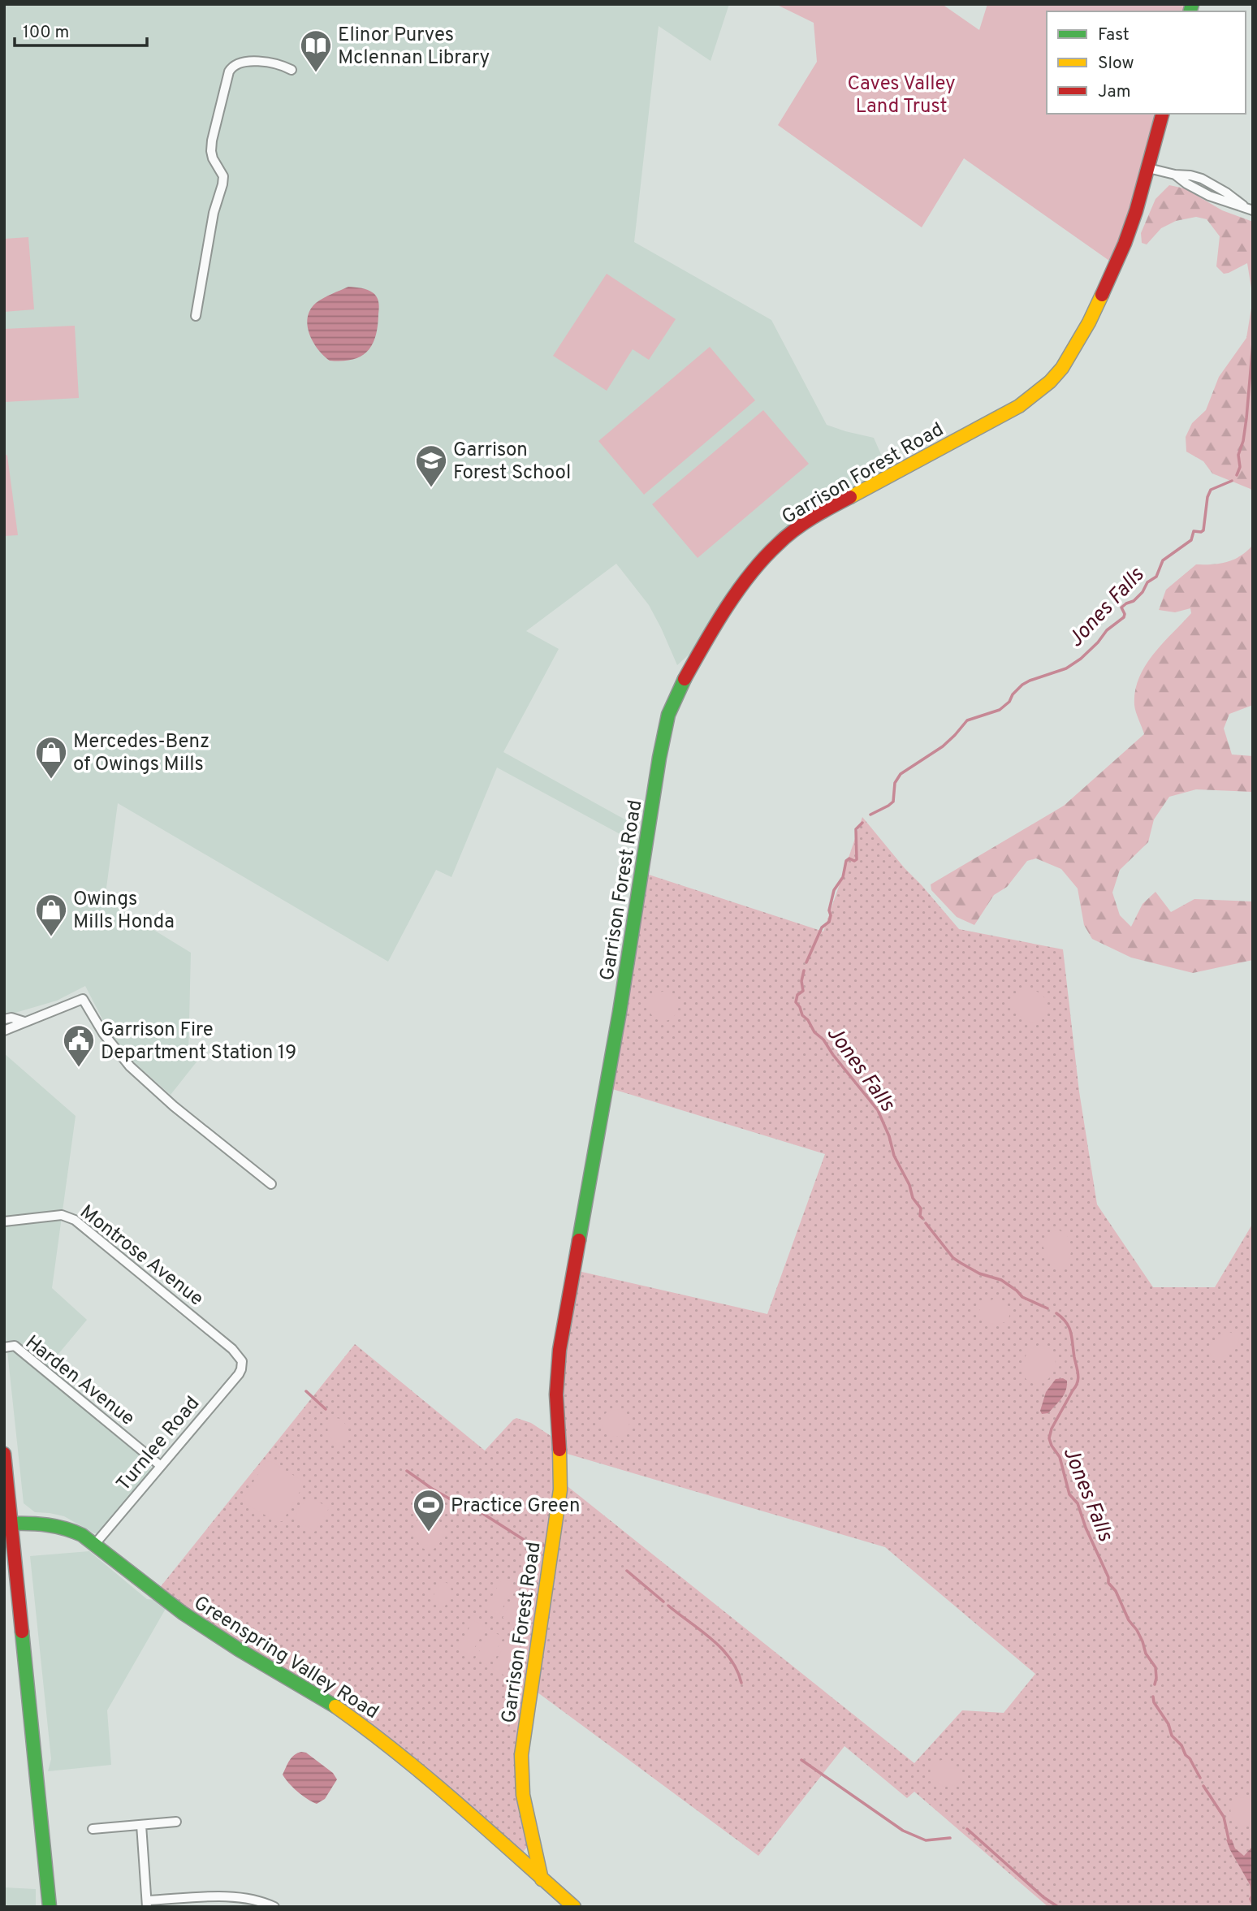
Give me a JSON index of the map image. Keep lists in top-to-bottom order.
{
  "streets": {
    "main road": ["Garrison Forest Road", "Greenspring Valley Road"],
    "street": ["Montrose Avenue", "Harden Avenue", "Turnlee Road"]
  },
  "crossings": [
    ["Garrison Forest Road", "Greenspring Valley Road"],
    ["Montrose Avenue", "Turnlee Road"],
    ["Harden Avenue", "Turnlee Road"],
    ["Turnlee Road", "Greenspring Valley Road"]
  ],
  "water": ["Jones Falls"],
  "parks": ["Caves Valley Land Trust"],
  "places": {
    "library": ["Elinor Purves Mclennan Library"],
    "school or university": ["Garrison Forest School"],
    "shop": ["Mercedes-Benz of Owings Mills", "Owings Mills Honda"],
    "public building": ["Garrison Fire Department Station 19"],
    "sports": ["Practice Green"]
  },
  "legend": ["Fast", "Slow", "Jam"],
  "scale_bar": "100 m"
}
